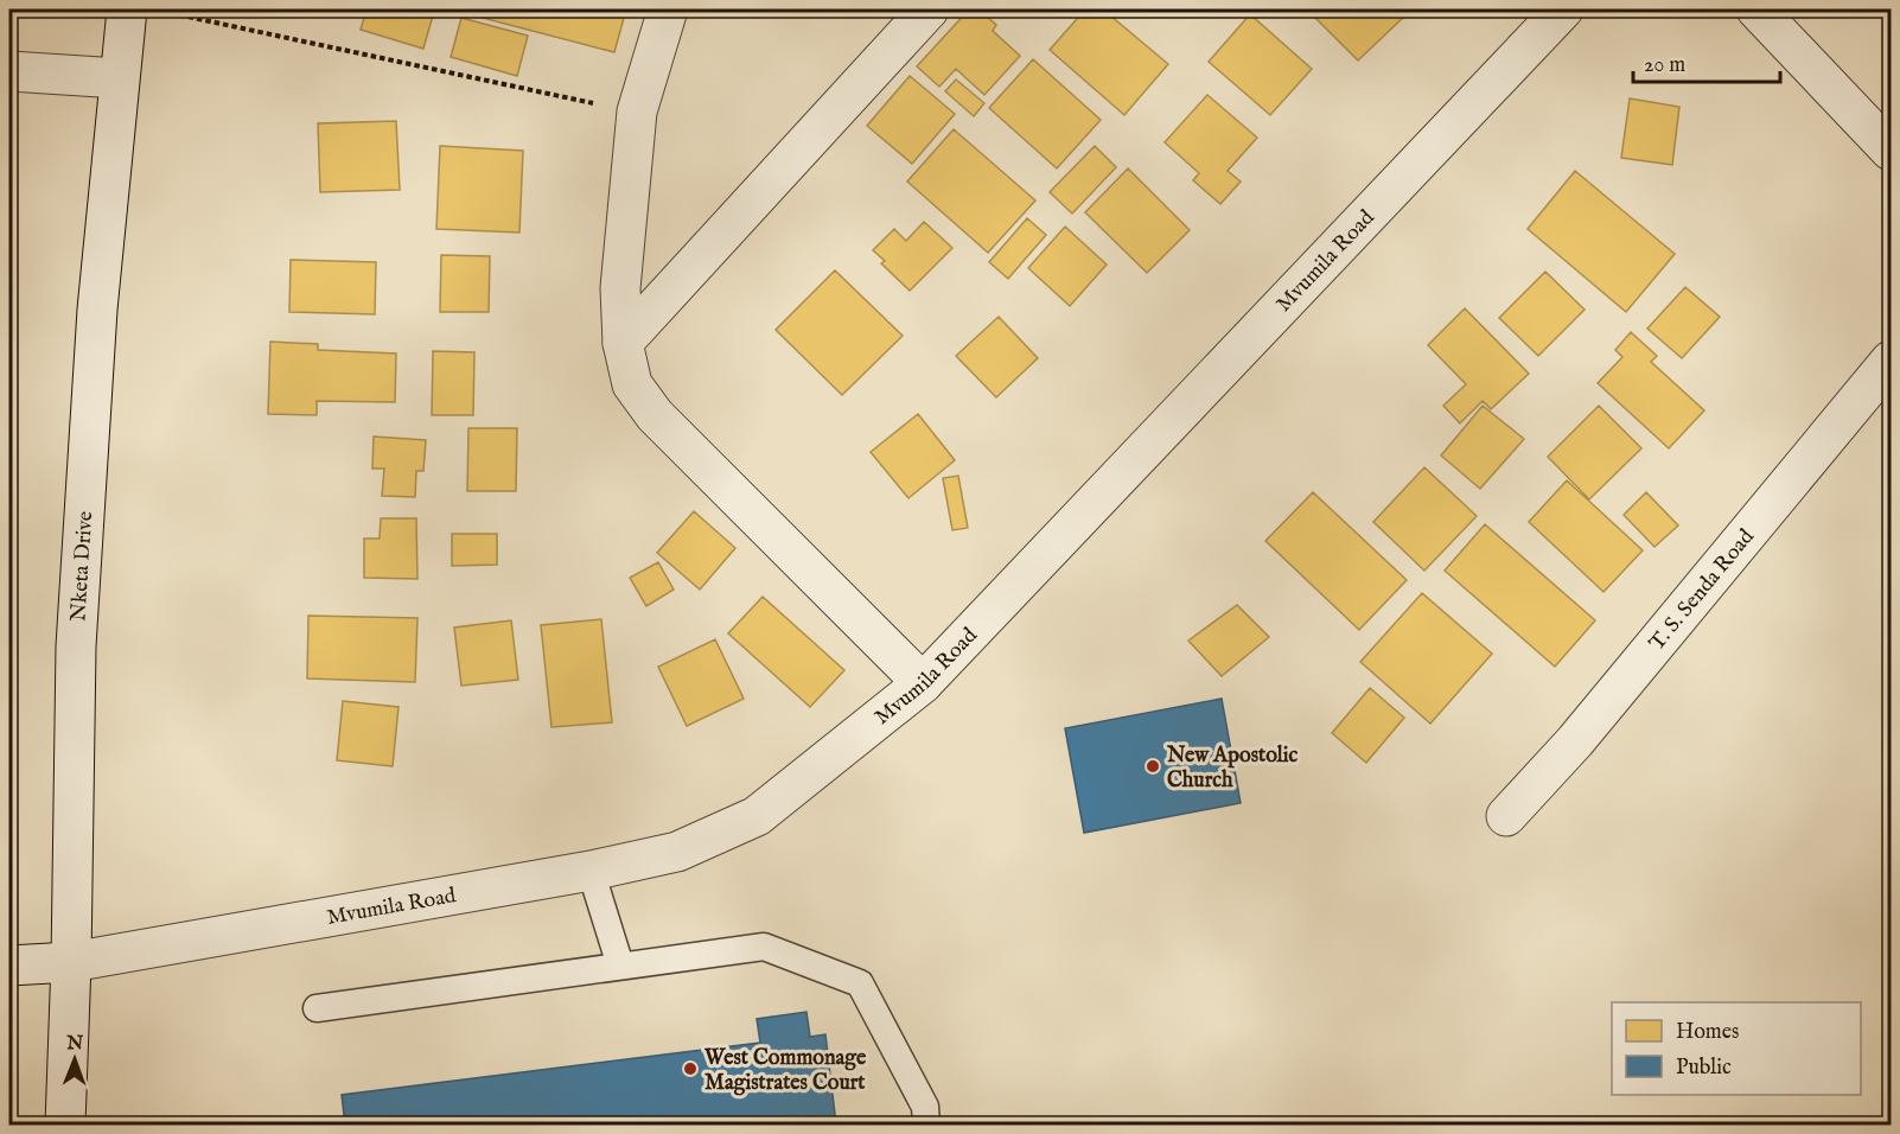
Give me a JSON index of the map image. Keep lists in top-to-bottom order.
{
  "streets": {
    "street": ["Mvumila Road", "Nketa Drive", "T. S. Senda Road"]
  },
  "crossings": [
    ["Mvumila Road", "Nketa Drive"]
  ],
  "places": ["New Apostolic Church", "West Commonage Magistrates Court"],
  "legend": ["Homes", "Public"],
  "scale_bar": "20 m",
  "north": "top"
}
